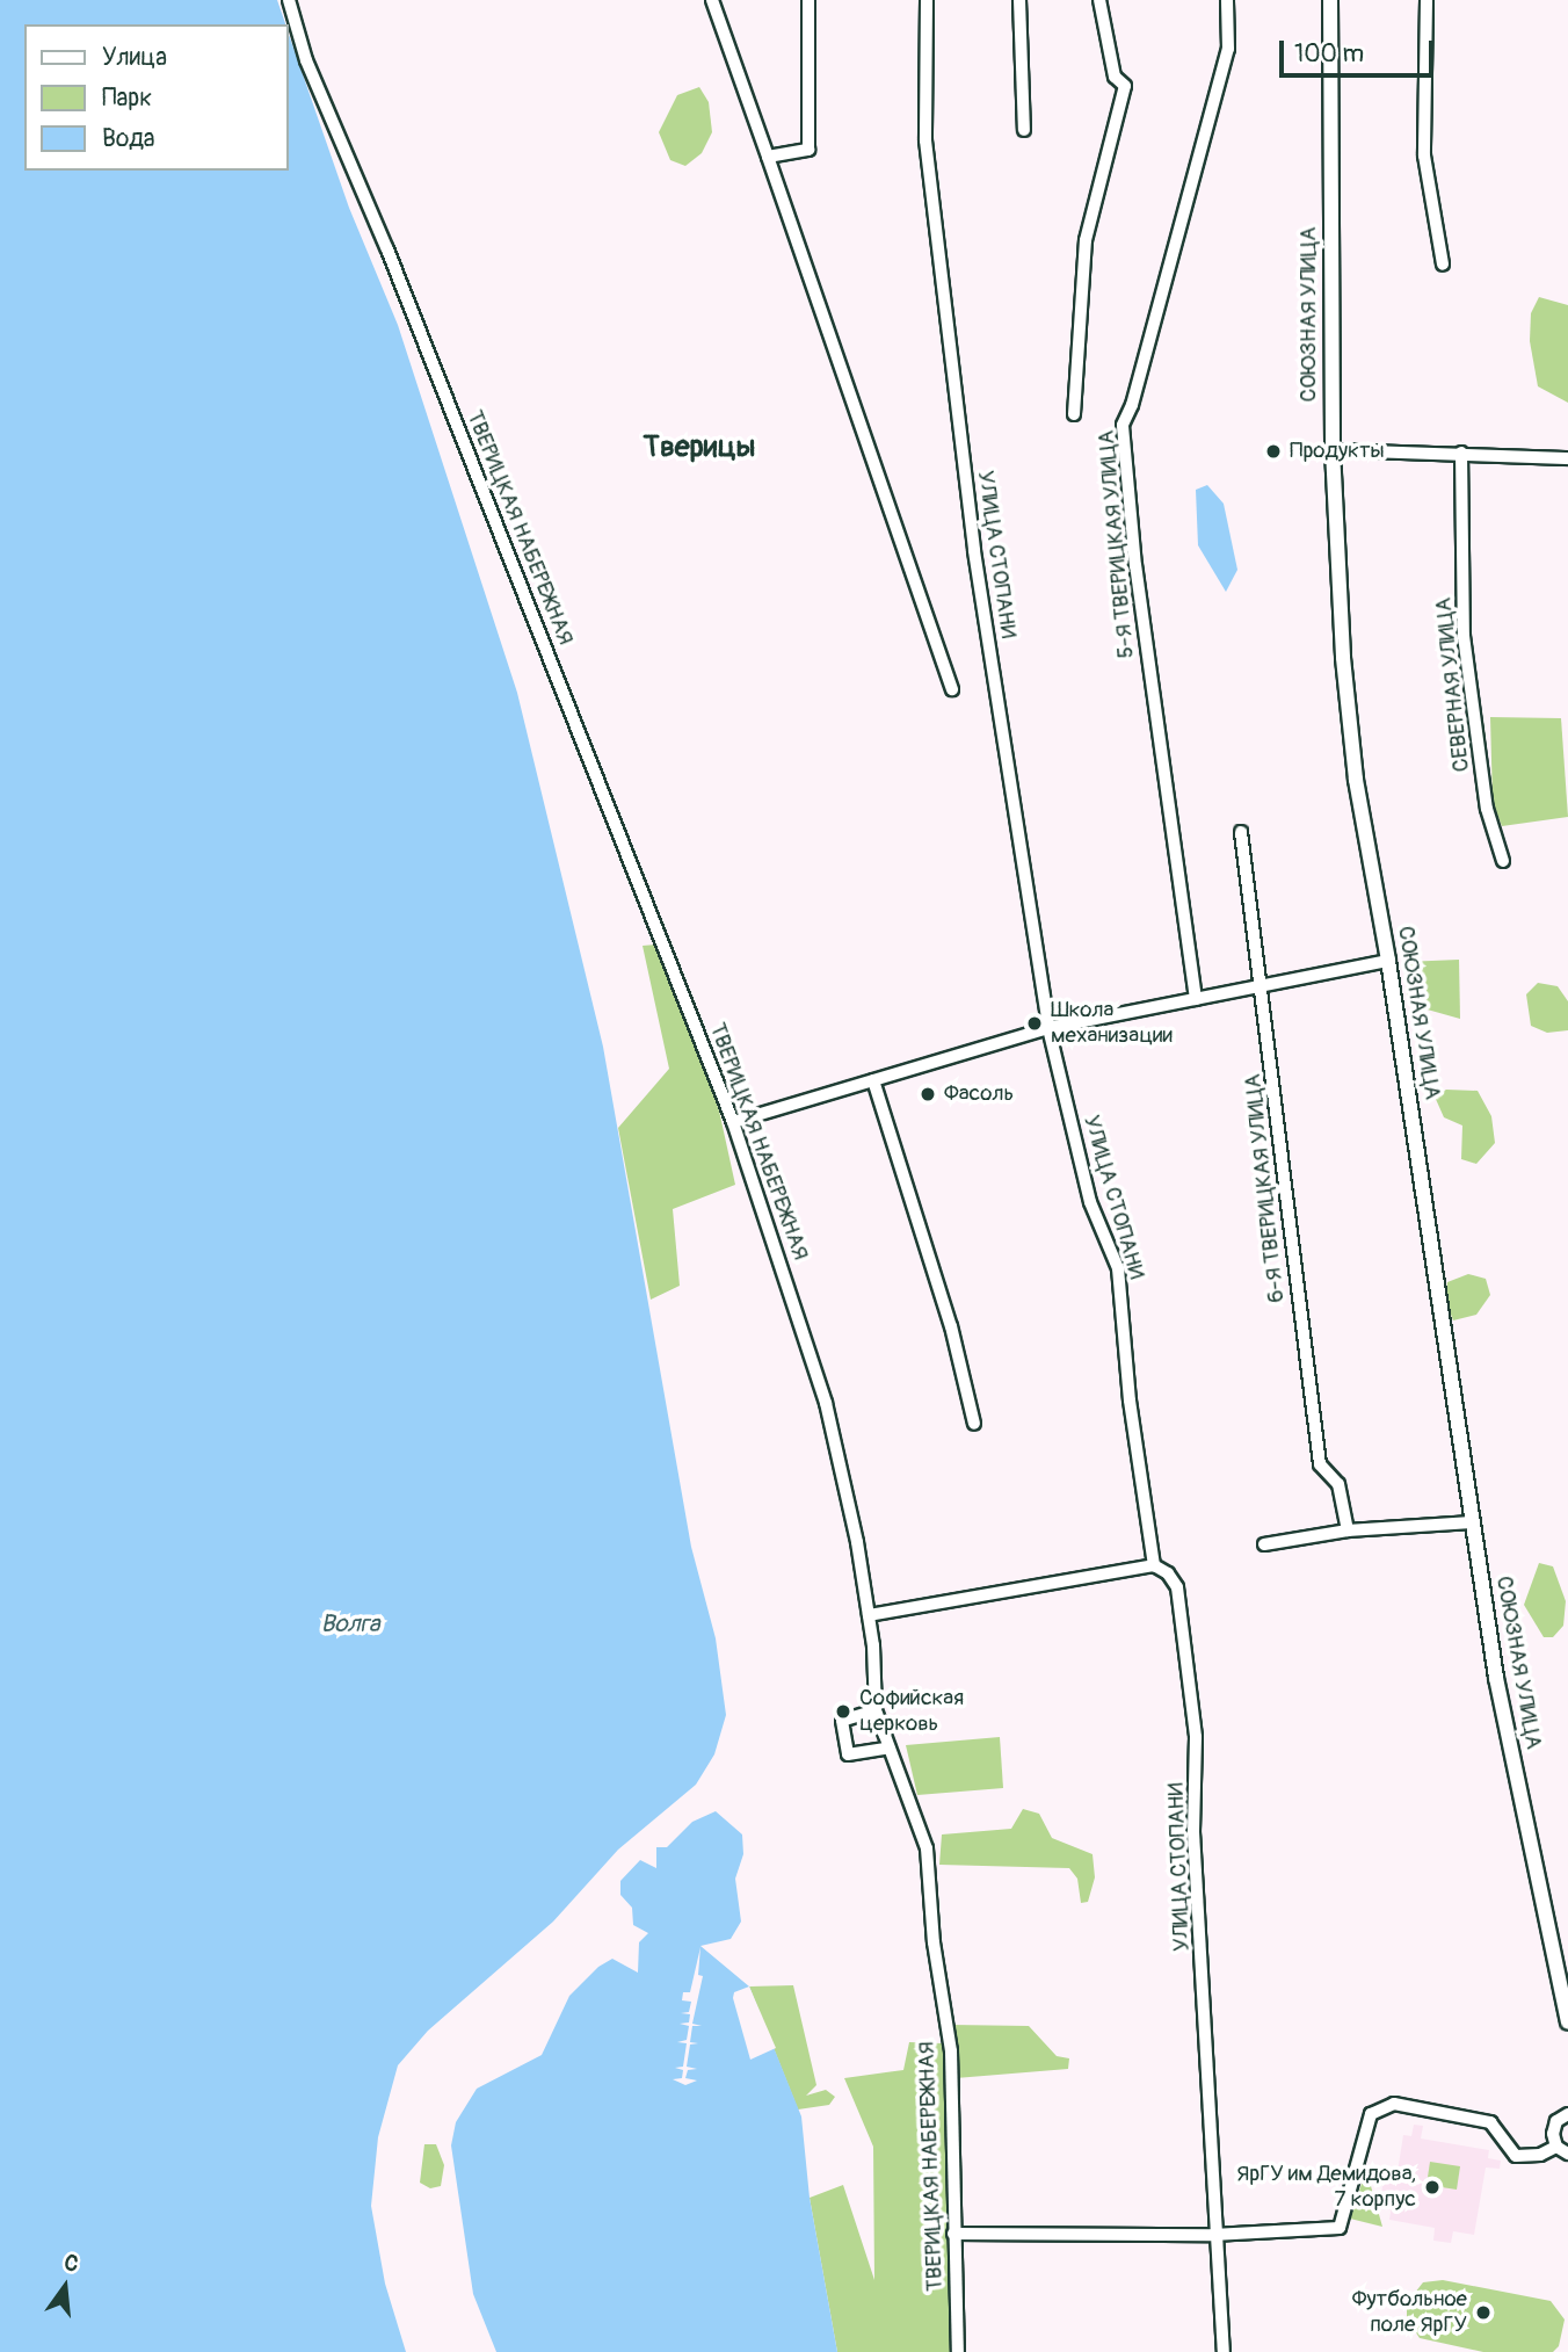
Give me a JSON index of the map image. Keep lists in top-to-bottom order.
{
  "streets": {
    "street": [
      "СОЮЗНАЯ УЛИЦА",
      "ТВЕРИЦКАЯ НАБЕРЕЖНАЯ",
      "5-Я ТВЕРИЦКАЯ УЛИЦА",
      "УЛИЦА СТОПАНИ",
      "СЕВЕРНАЯ УЛИЦА",
      "6-Я ТВЕРИЦКАЯ УЛИЦА"
    ]
  },
  "districts": ["Тверицы"],
  "water": ["Волга"],
  "places": [
    "Продукты",
    "Школа механизации",
    "Фасоль",
    "Софийская церковь",
    "ЯрГУ им Демидова, 7 корпус",
    "Футбольное поле ЯрГУ"
  ],
  "legend": ["Улица", "Парк", "Вода"],
  "scale_bar": "100 m",
  "north": "top"
}
